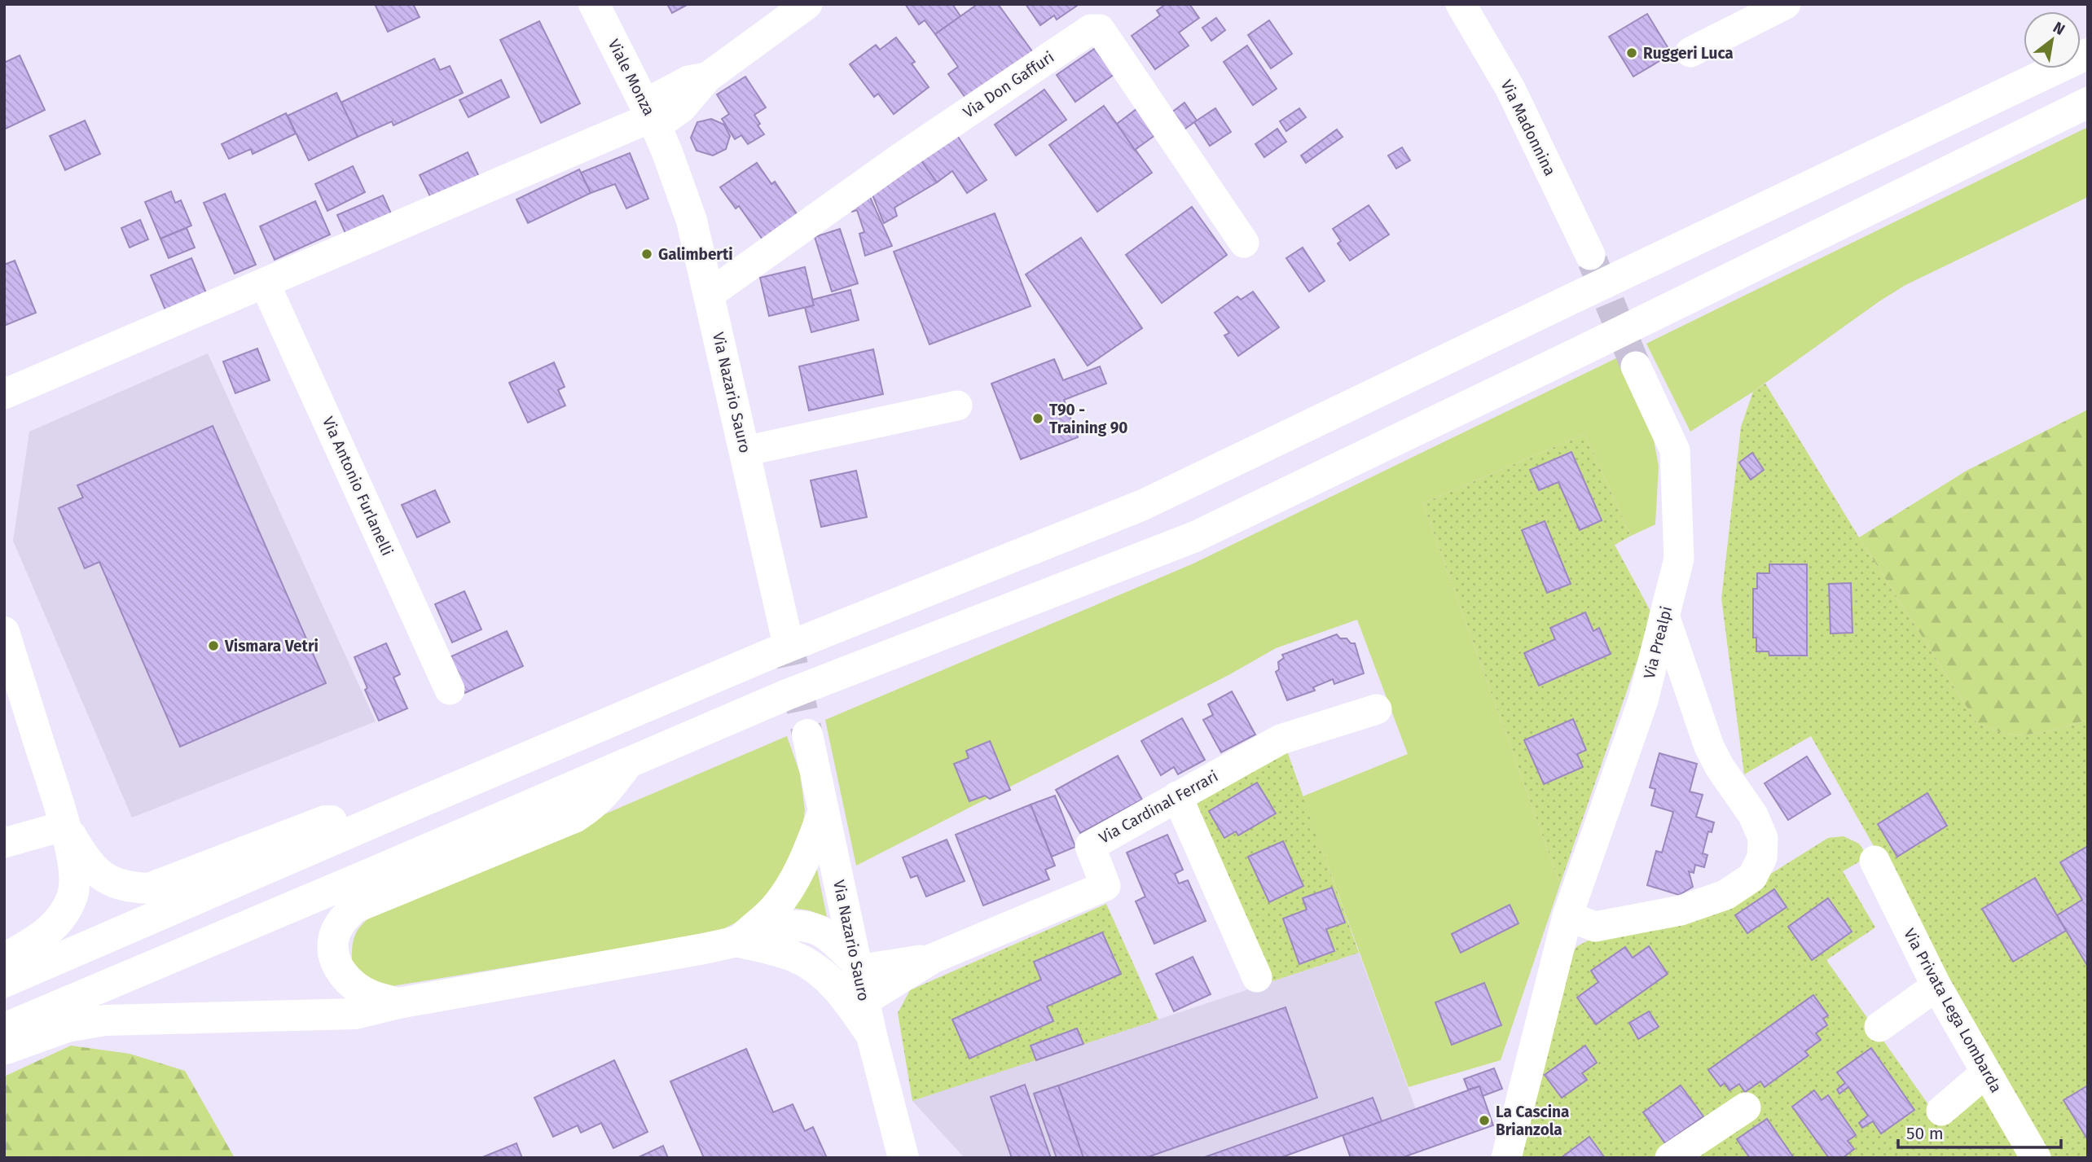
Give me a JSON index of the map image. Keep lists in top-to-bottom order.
{
  "streets": {
    "main road": ["Viale Monza", "Via Nazario Sauro"],
    "street": [
      "Via Don Gaffuri",
      "Via Madonnina",
      "Via Antonio Furlanelli",
      "Via Prealpi",
      "Via Cardinal Ferrari",
      "Via Privata Lega Lombarda"
    ]
  },
  "crossings": [
    ["Viale Monza", "Via Nazario Sauro"],
    ["Via Don Gaffuri", "Via Nazario Sauro"],
    ["Via Nazario Sauro", "Via Cardinal Ferrari"]
  ],
  "places": [
    "Ruggeri Luca",
    "Galimberti",
    "T90 - Training 90",
    "Vismara Vetri",
    "La Cascina Brianzola"
  ],
  "scale_bar": "50 m",
  "north": "top right"
}
